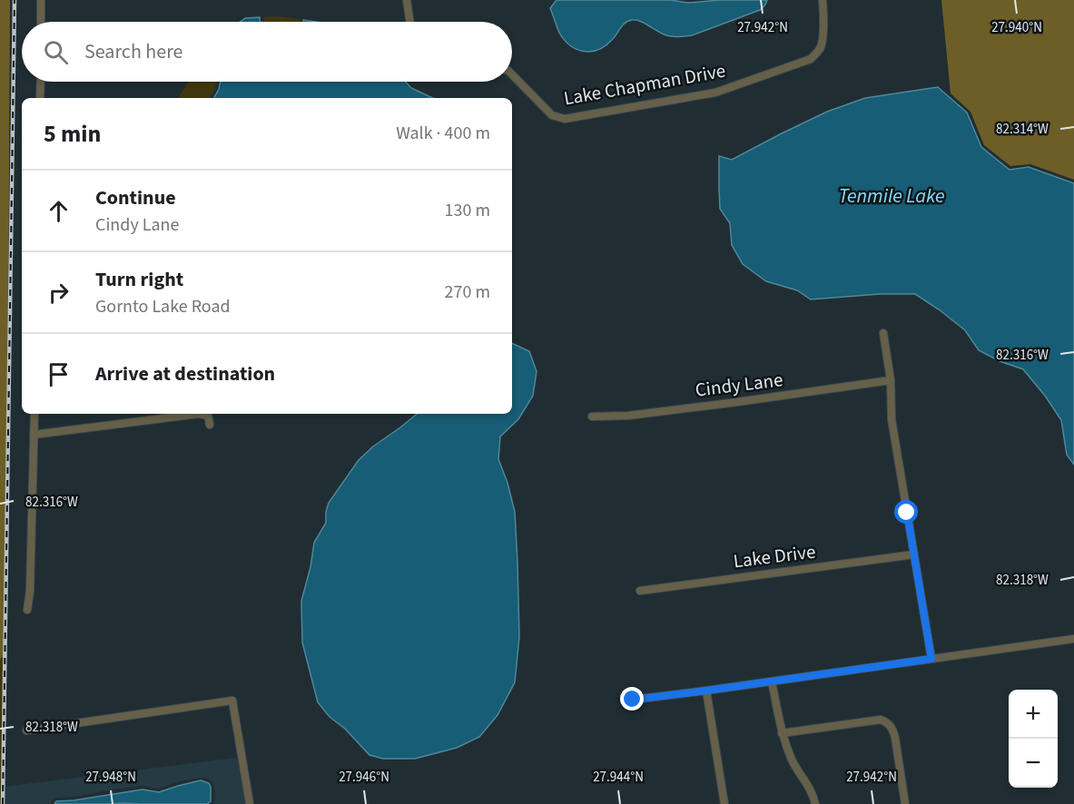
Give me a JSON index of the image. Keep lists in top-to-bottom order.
{
  "streets": {
    "street": ["Lake Chapman Drive", "Cindy Lane", "Lake Drive"]
  },
  "water": ["Tenmile Lake"],
  "page": {
    "search": "Search here",
    "heading": ["5 min", "Walk · 400 m"],
    "list": [
      ["Continue", "Cindy Lane", "130 m"],
      ["Turn right", "Gornto Lake Road", "270 m"],
      "Arrive at destination"
    ],
    "map_buttons": ["+", "−"]
  },
  "coordinates": [
    "27.942°N",
    "27.940°N",
    "82.314°W",
    "82.316°W",
    "82.318°W",
    "27.948°N",
    "27.946°N",
    "27.944°N"
  ]
}
